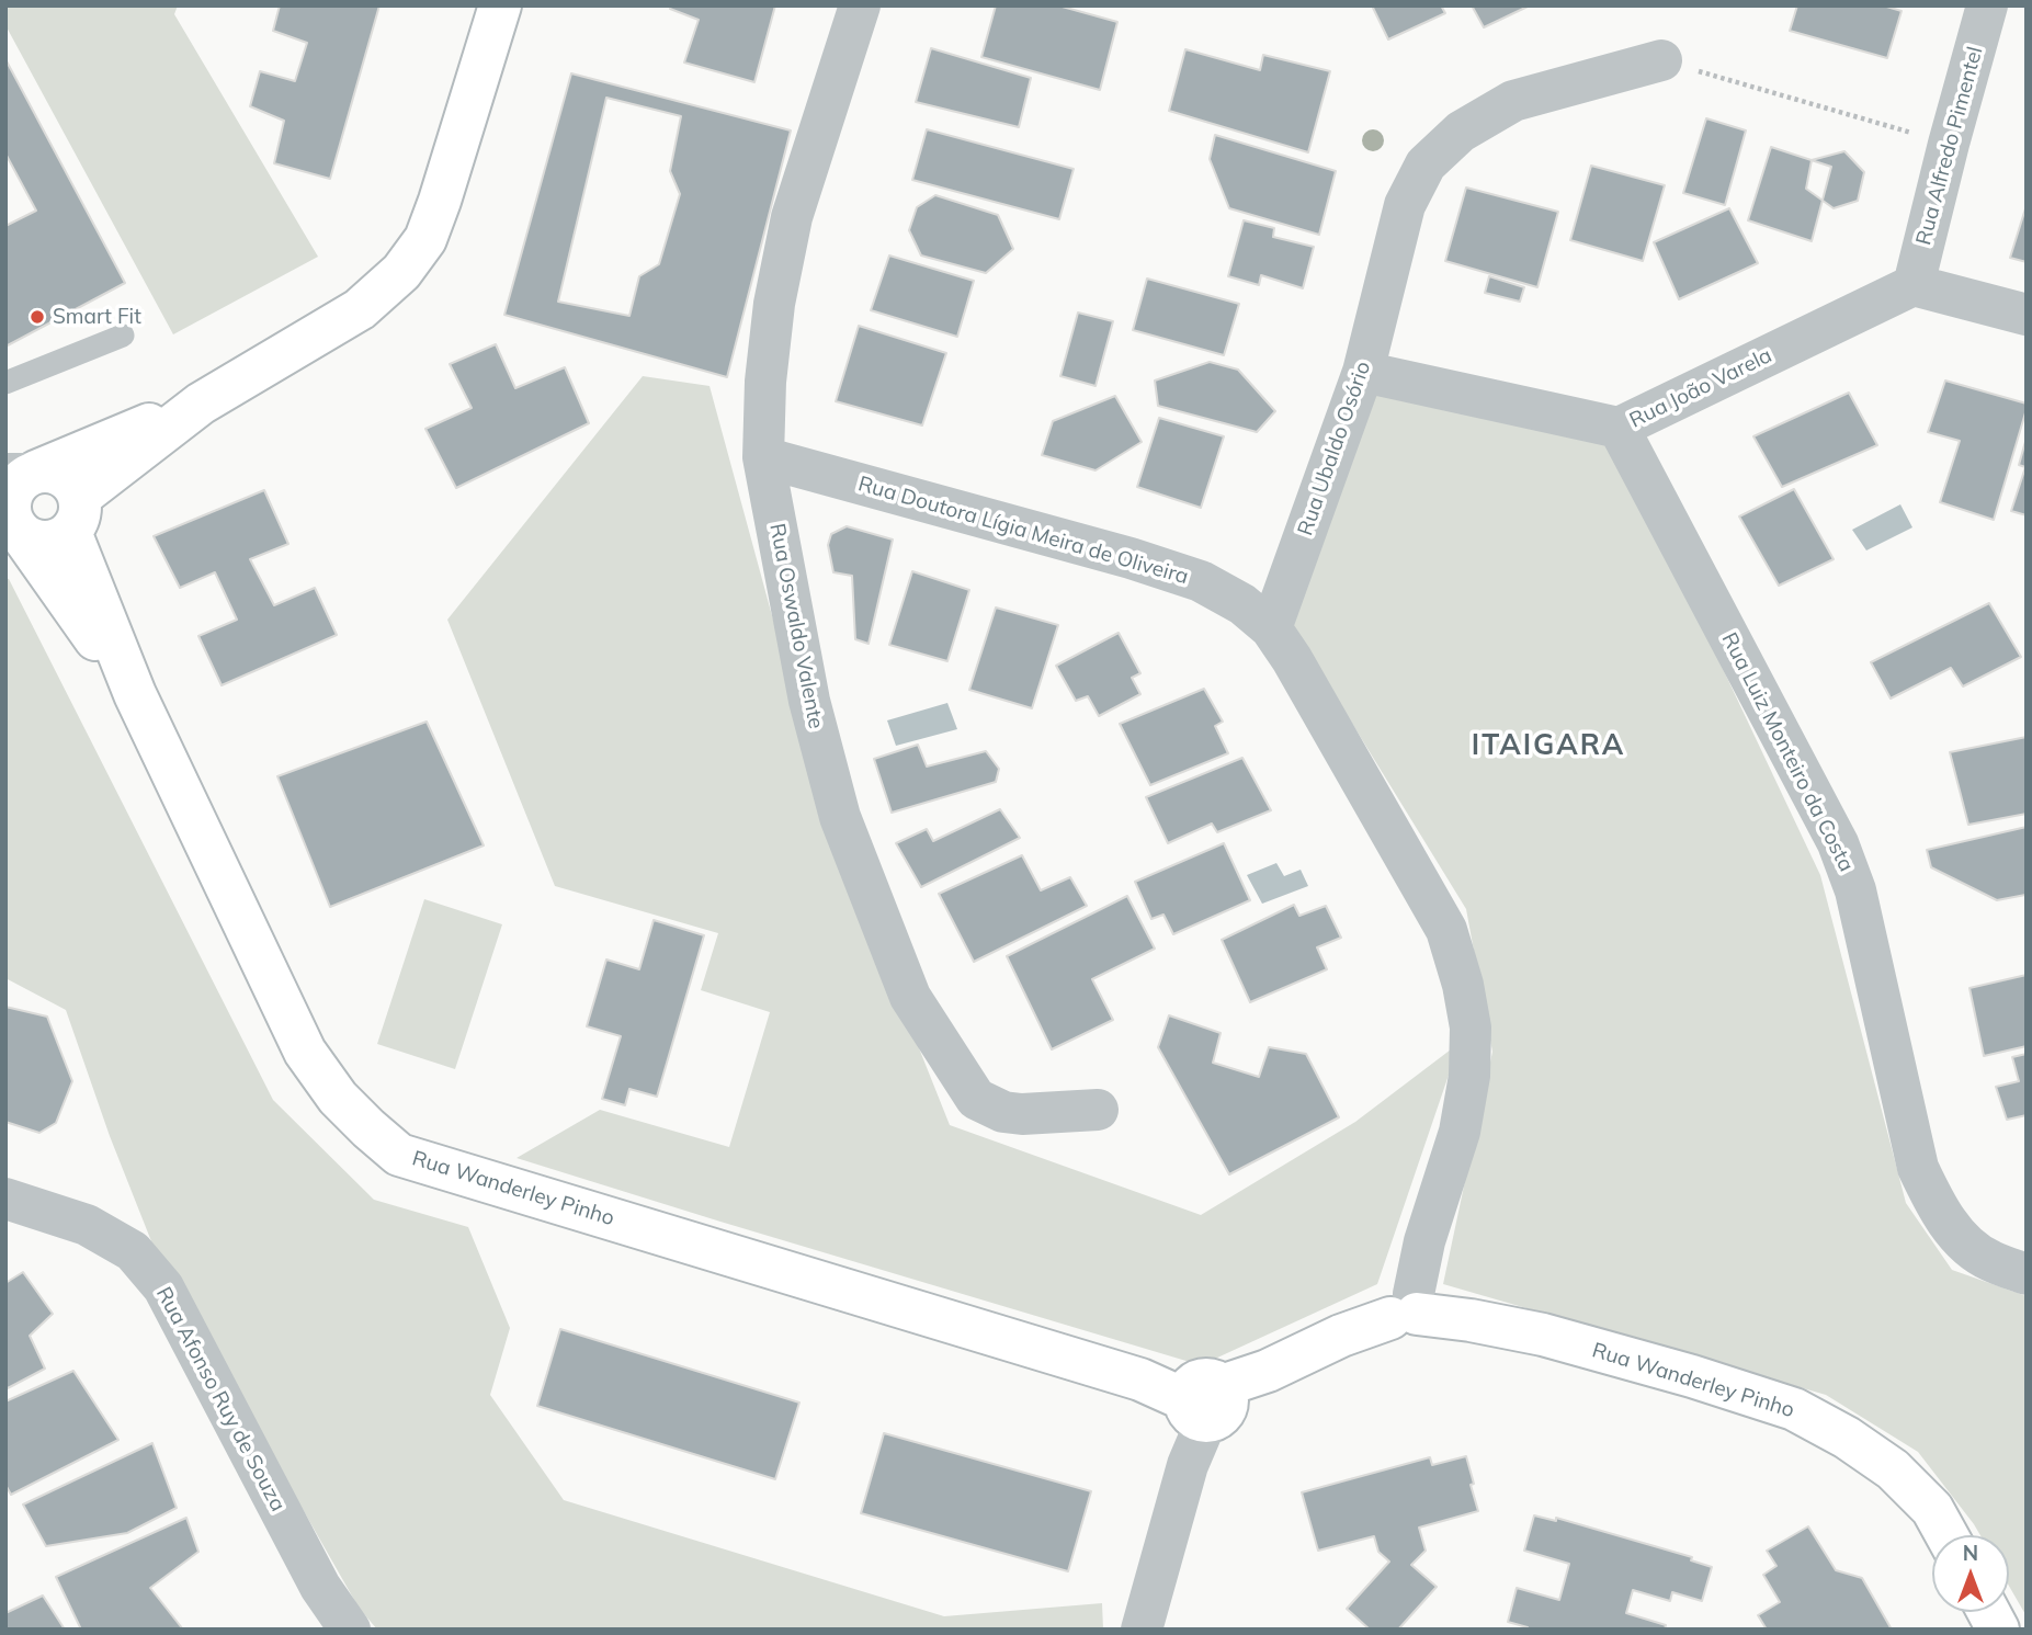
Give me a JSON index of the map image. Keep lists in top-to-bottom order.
{
  "streets": {
    "street": [
      "Rua Alfredo Pimentel",
      "Rua João Varela",
      "Rua Ubaldo Osório",
      "Rua Doutora Lígia Meira de Oliveira",
      "Rua Oswaldo Valente",
      "Rua Luiz Monteiro da Costa",
      "Rua Wanderley Pinho",
      "Rua Afonso Ruy de Souza"
    ]
  },
  "crossings": [
    ["Rua Alfredo Pimentel", "Rua João Varela"],
    ["Rua João Varela", "Rua Ubaldo Osório"],
    ["Rua João Varela", "Rua Luiz Monteiro da Costa"],
    ["Rua Ubaldo Osório", "Rua Doutora Lígia Meira de Oliveira"],
    ["Rua Doutora Lígia Meira de Oliveira", "Rua Oswaldo Valente"]
  ],
  "districts": ["ITAIGARA"],
  "places": ["Smart Fit"],
  "north": "top"
}
